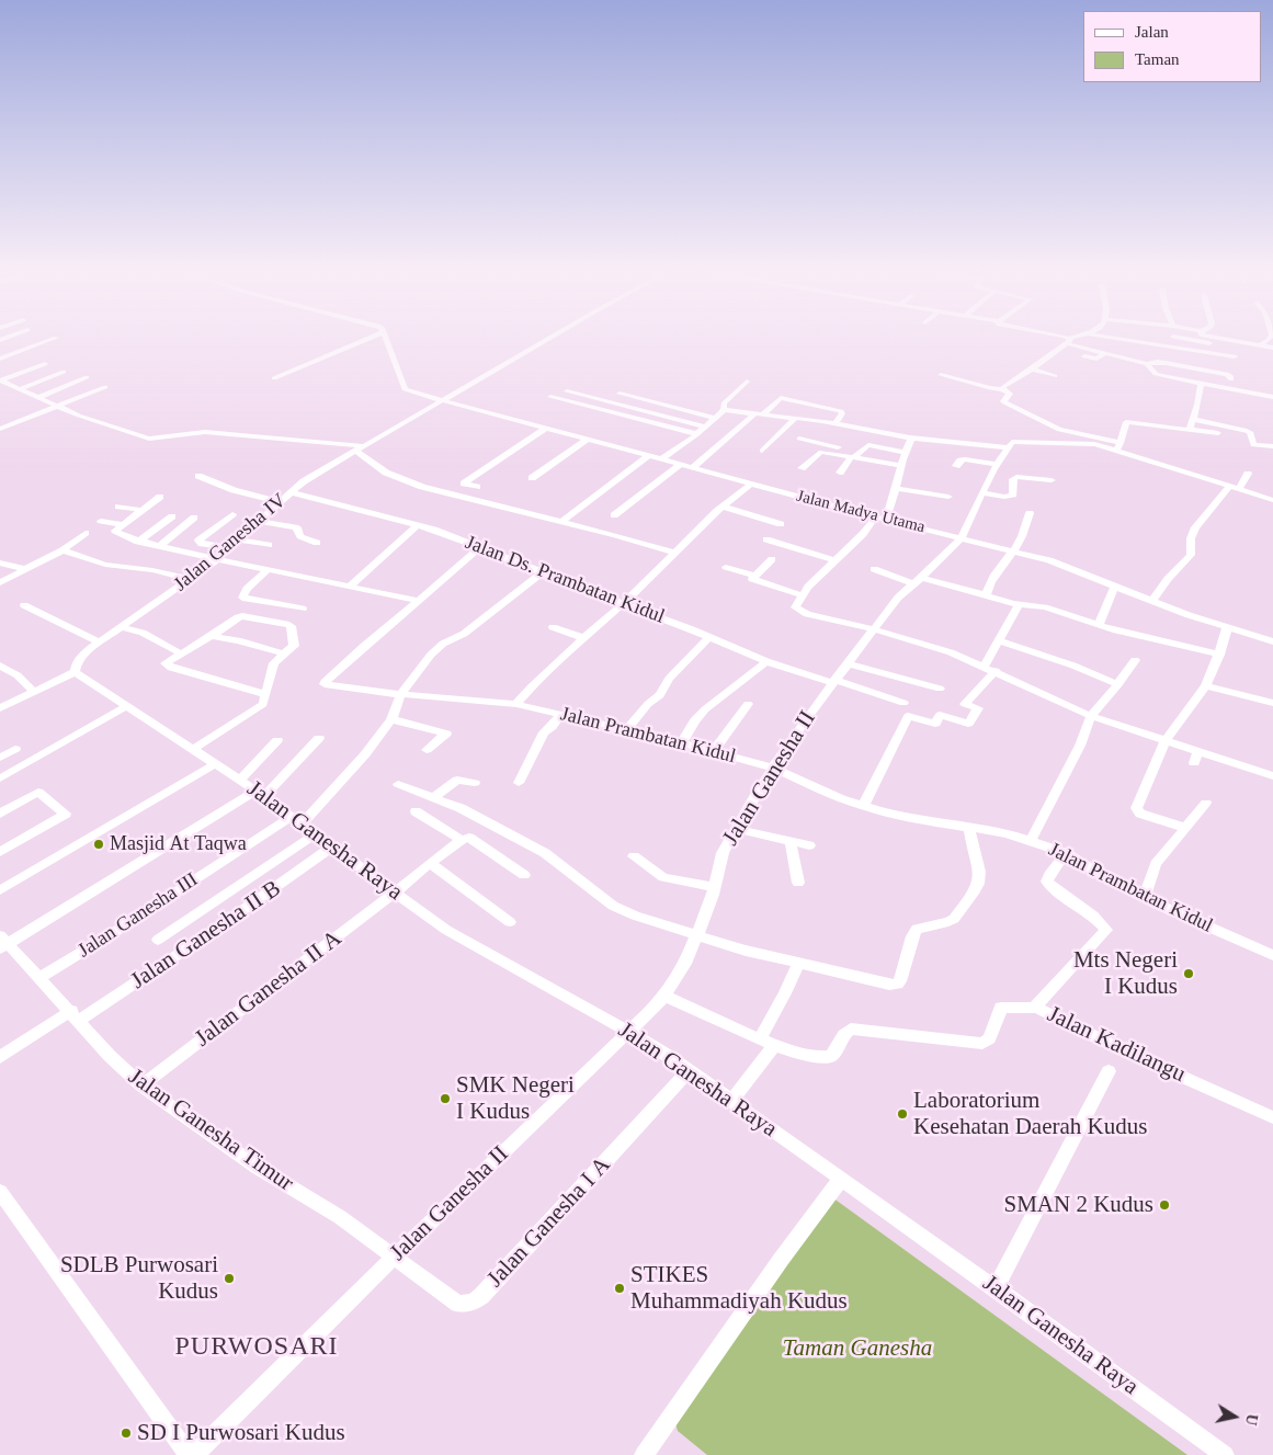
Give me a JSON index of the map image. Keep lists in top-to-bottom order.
{
  "streets": {
    "street": [
      "Jalan Madya Utama",
      "Jalan Ganesha IV",
      "Jalan Ds. Prambatan Kidul",
      "Jalan Prambatan Kidul",
      "Jalan Ganesha II",
      "Jalan Ganesha Raya",
      "Jalan Ganesha III",
      "Jalan Ganesha II B",
      "Jalan Ganesha II A",
      "Jalan Kadilangu",
      "Jalan Ganesha Timur",
      "Jalan Ganesha I A"
    ]
  },
  "crossings": [
    ["Jalan Madya Utama", "Jalan Ganesha IV"],
    ["Jalan Madya Utama", "Jalan Ganesha II"],
    ["Jalan Ganesha IV", "Jalan Ds. Prambatan Kidul"],
    ["Jalan Ganesha IV", "Jalan Ganesha Raya"],
    ["Jalan Ds. Prambatan Kidul", "Jalan Prambatan Kidul"],
    ["Jalan Ds. Prambatan Kidul", "Jalan Ganesha II"],
    ["Jalan Ds. Prambatan Kidul", "Jalan Ganesha III"],
    ["Jalan Prambatan Kidul", "Jalan Ganesha II"],
    ["Jalan Prambatan Kidul", "Jalan Ganesha III"],
    ["Jalan Prambatan Kidul", "Jalan Kadilangu"],
    ["Jalan Ganesha II", "Jalan Ganesha Raya"],
    ["Jalan Ganesha II", "Jalan Ganesha Timur"],
    ["Jalan Ganesha II", "Jalan Ganesha I A"],
    ["Jalan Ganesha Raya", "Jalan Ganesha III"],
    ["Jalan Ganesha Raya", "Jalan Ganesha II B"],
    ["Jalan Ganesha Raya", "Jalan Ganesha II A"],
    ["Jalan Ganesha Raya", "Jalan Ganesha I A"],
    ["Jalan Ganesha III", "Jalan Ganesha Timur"],
    ["Jalan Ganesha II B", "Jalan Ganesha Timur"],
    ["Jalan Ganesha II A", "Jalan Ganesha Timur"],
    ["Jalan Ganesha Timur", "Jalan Ganesha I A"]
  ],
  "districts": ["PURWOSARI"],
  "parks": ["Taman Ganesha"],
  "places": [
    "Masjid At Taqwa",
    "Mts Negeri I Kudus",
    "SMK Negeri I Kudus",
    "Laboratorium Kesehatan Daerah Kudus",
    "SMAN 2 Kudus",
    "SDLB Purwosari Kudus",
    "STIKES Muhammadiyah Kudus",
    "SD I Purwosari Kudus"
  ],
  "legend": ["Jalan", "Taman"],
  "north": "right"
}
